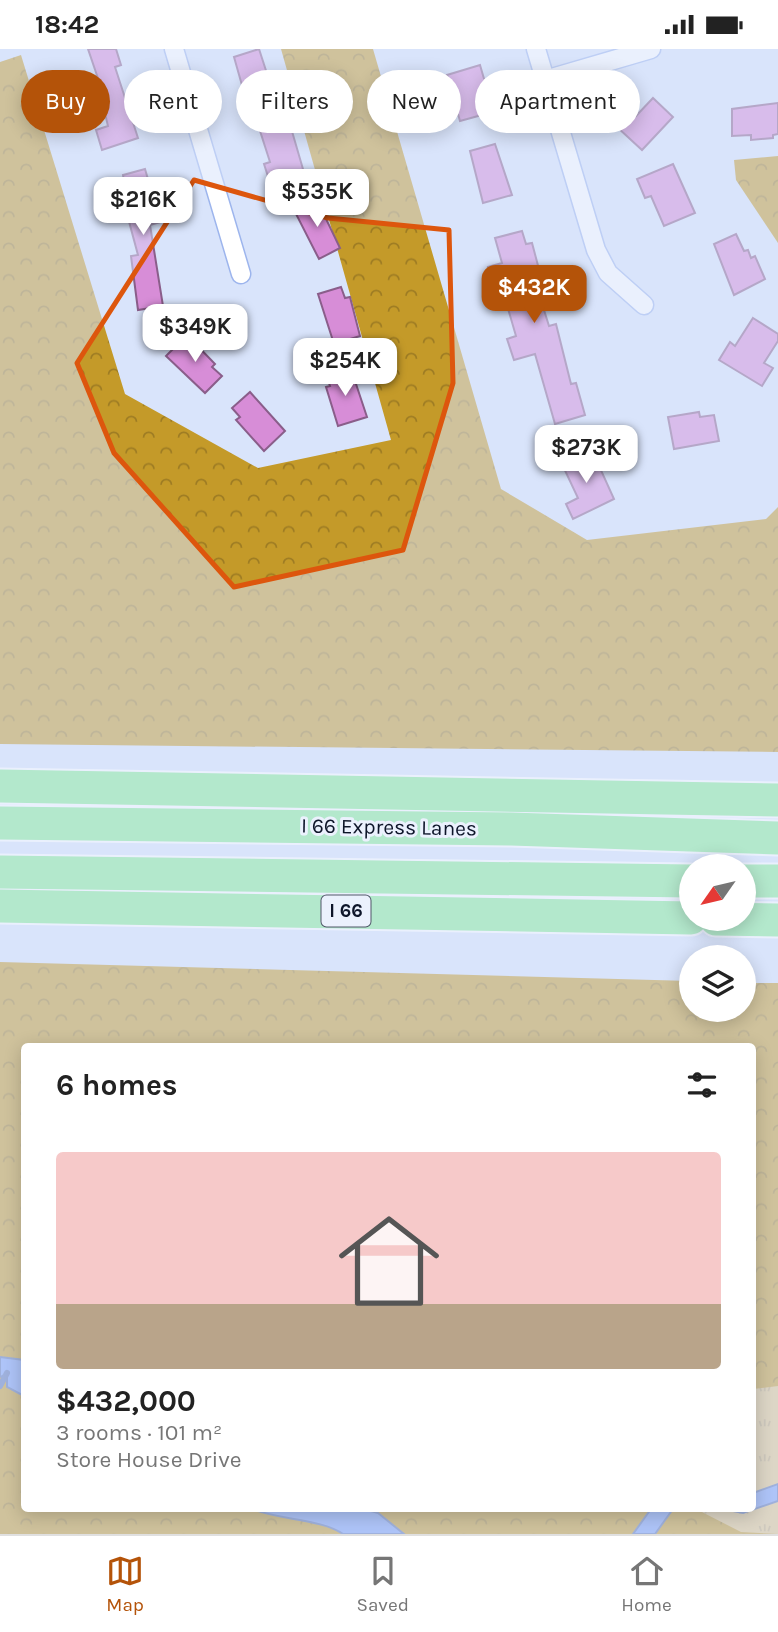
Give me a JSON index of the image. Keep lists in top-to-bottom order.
{
  "streets": {
    "highway": ["I 66 Express Lanes", "I 66"]
  },
  "north": "bottom left",
  "page": {
    "status": "18:42",
    "chip": [
      "Buy",
      "Rent",
      "Filters",
      "New",
      "Apartment"
    ],
    "price": [
      "$535K",
      "$216K",
      "$432K",
      "$349K",
      "$254K",
      "$273K"
    ],
    "heading": "6 homes",
    "list": [
      {
        "name": "$432,000",
        "note": "3 rooms · 101 m² · Store House Drive"
      }
    ],
    "tabs": ["Map", "Saved", "Home"]
  }
}
